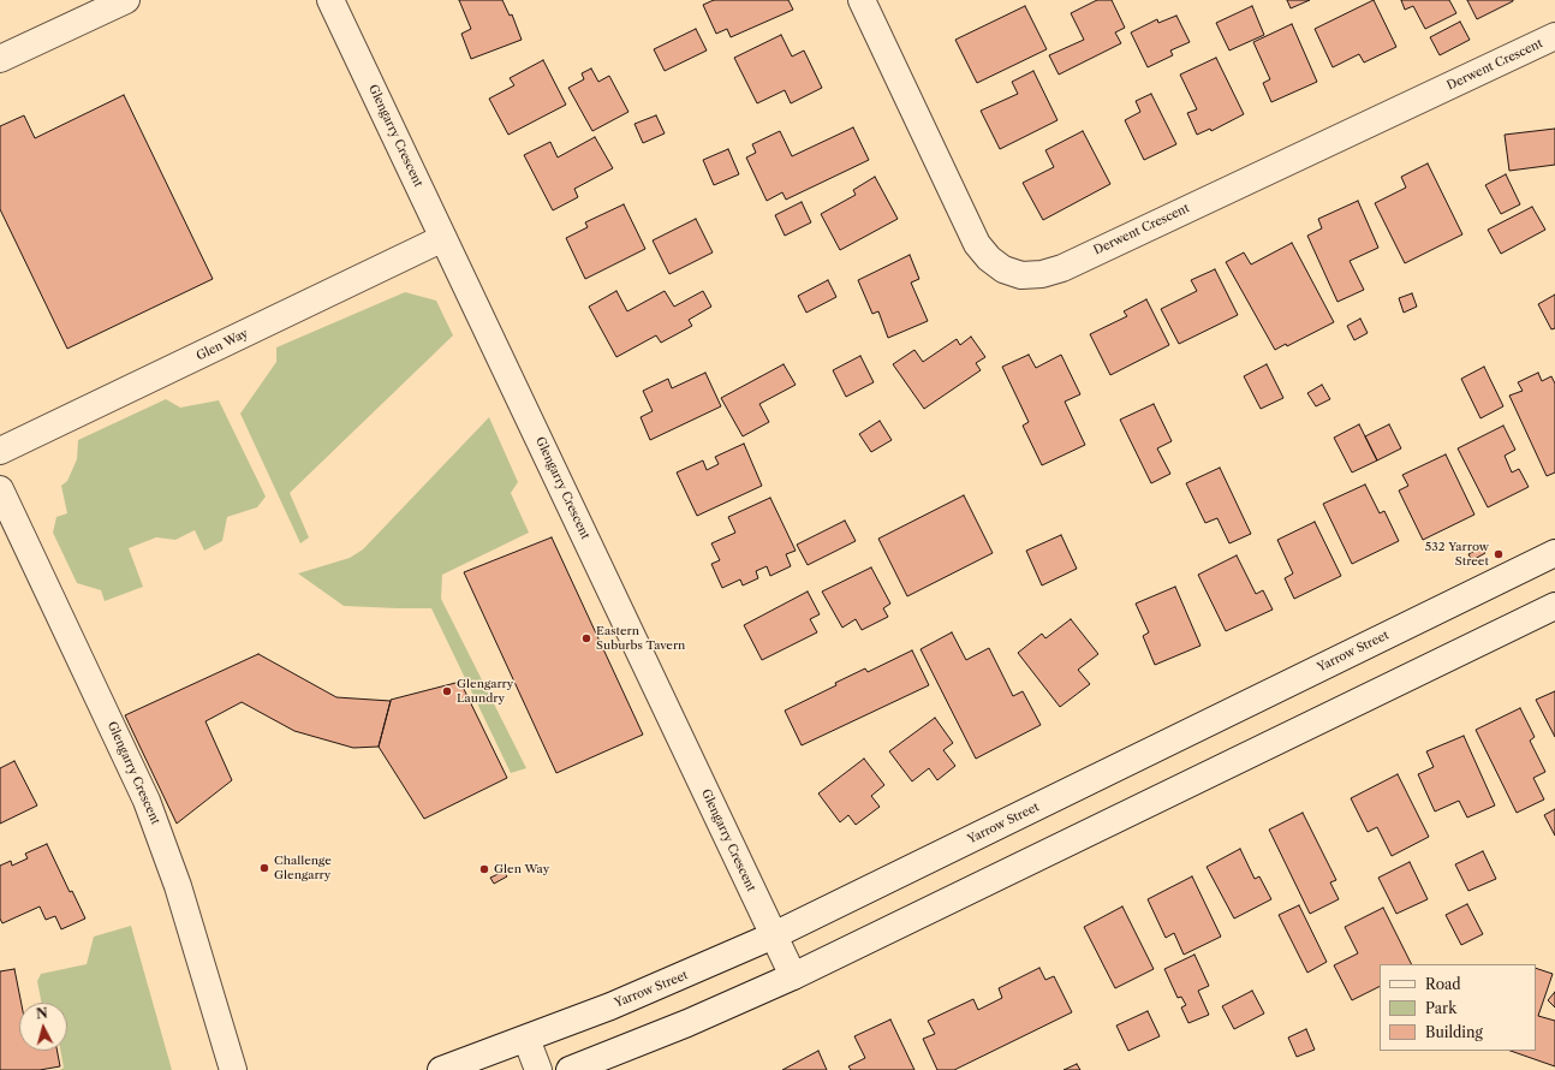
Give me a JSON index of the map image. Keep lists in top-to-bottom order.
{
  "streets": {
    "street": [
      "Derwent Crescent",
      "Glengarry Crescent",
      "Glen Way",
      "Yarrow Street"
    ]
  },
  "crossings": [
    ["Glengarry Crescent", "Glen Way"],
    ["Glengarry Crescent", "Yarrow Street"]
  ],
  "places": [
    "532 Yarrow Street",
    "Eastern Suburbs Tavern",
    "Glengarry Laundry",
    "Challenge Glengarry",
    "Glen Way"
  ],
  "legend": ["Road", "Park", "Building"],
  "north": "top"
}
